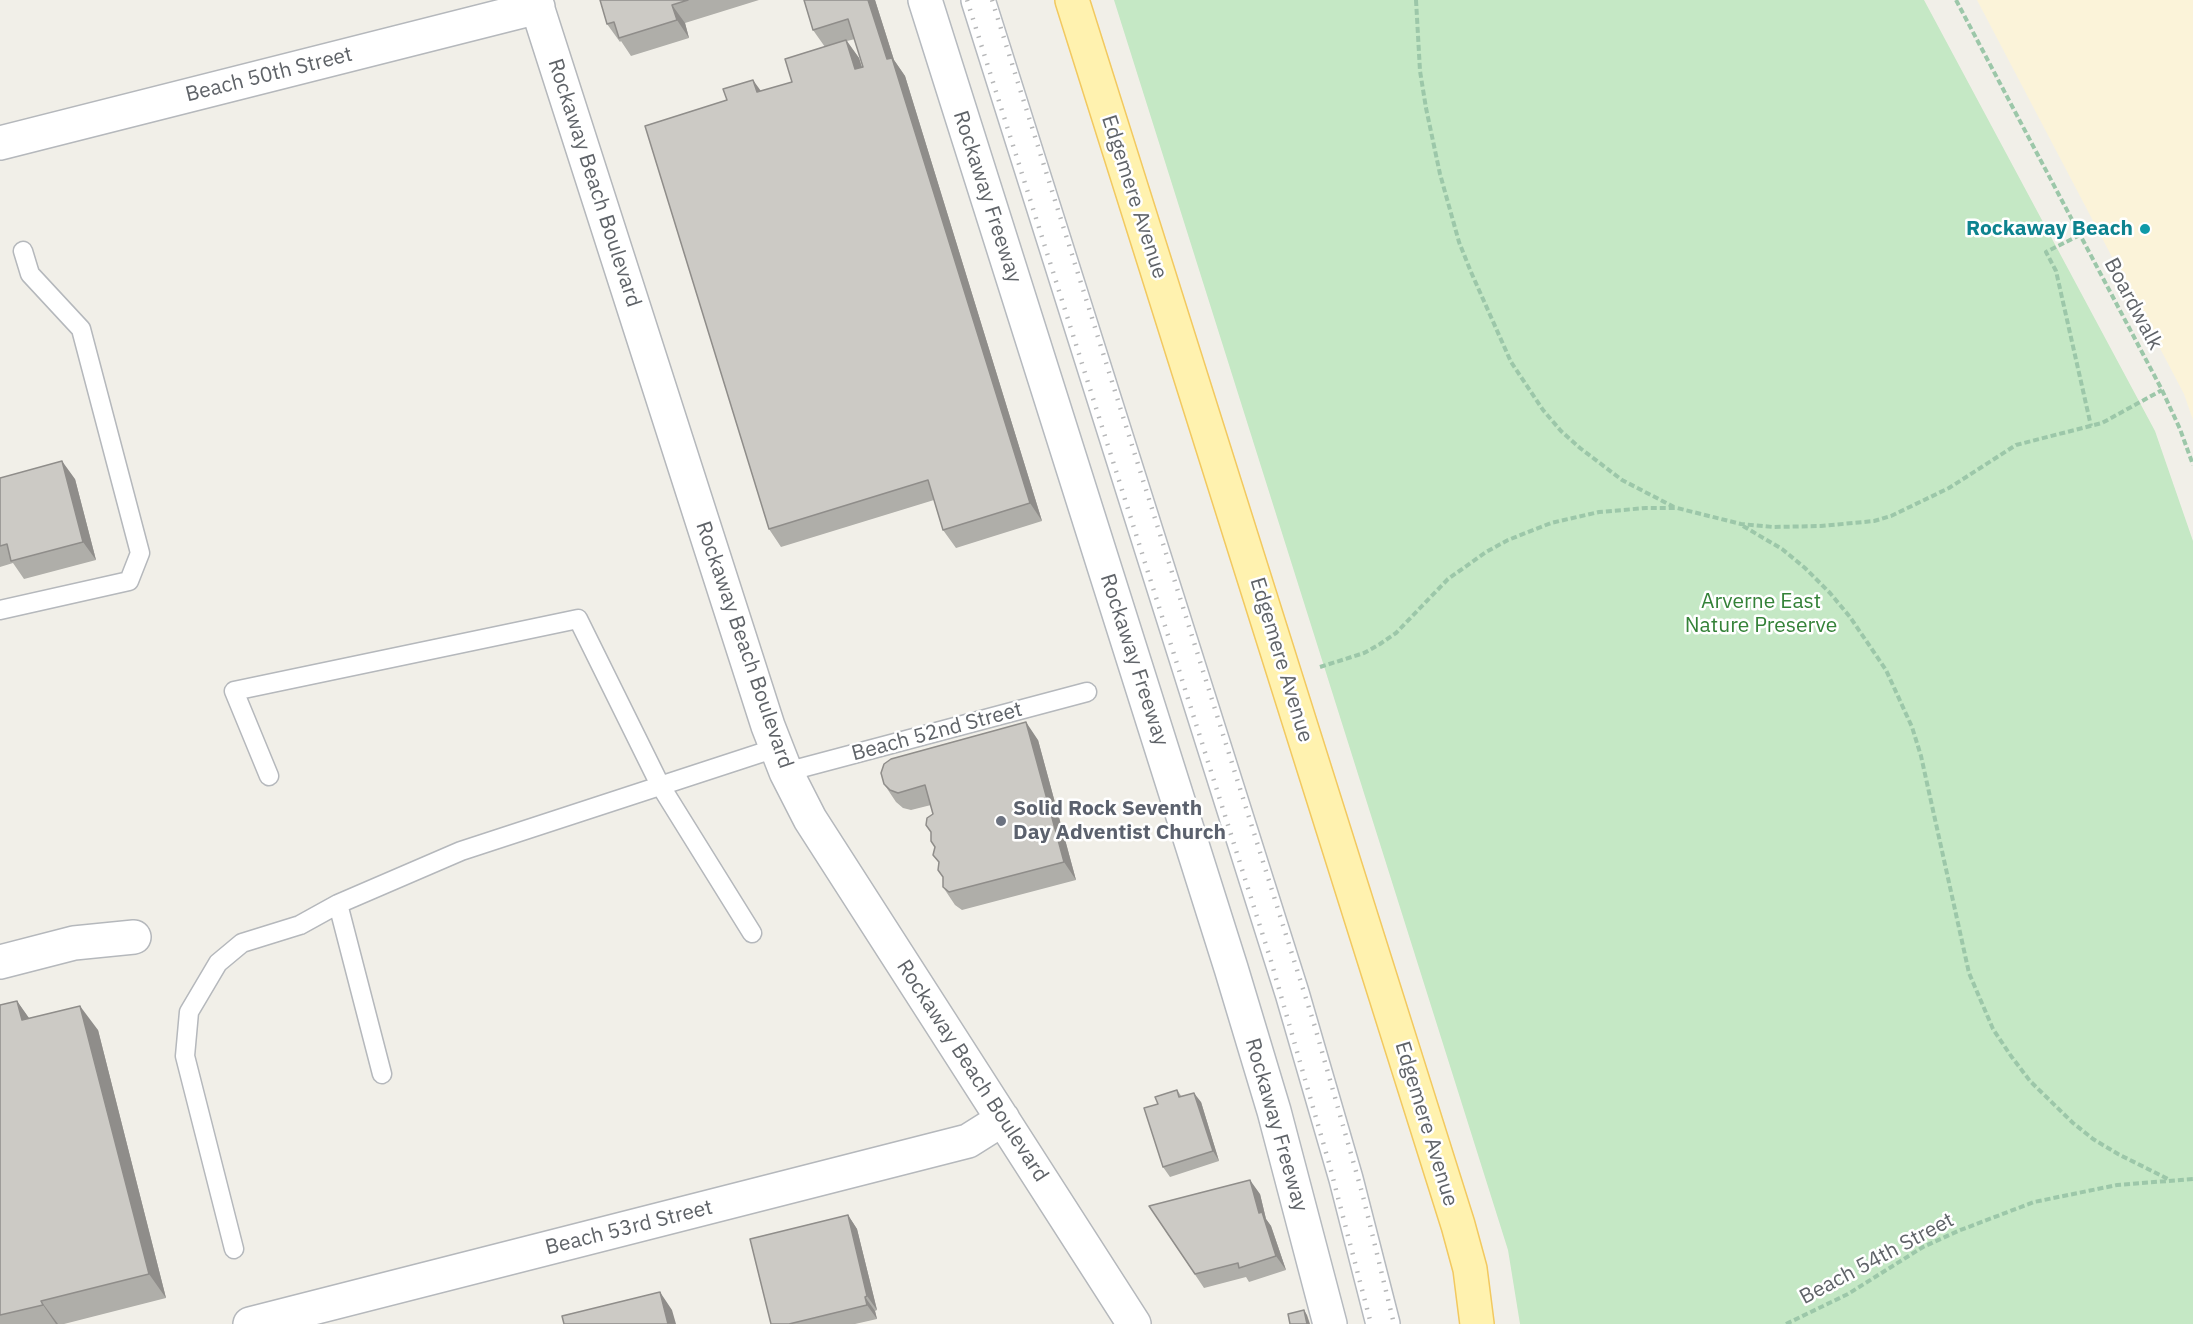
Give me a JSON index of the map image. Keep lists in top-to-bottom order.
{
  "streets": {
    "main road": ["Edgemere Avenue"],
    "street": [
      "Beach 50th Street",
      "Rockaway Beach Boulevard",
      "Rockaway Freeway",
      "Beach 53rd Street"
    ],
    "lane": ["Beach 52nd Street"],
    "path": ["Boardwalk", "Beach 54th Street"]
  },
  "crossings": [
    ["Beach 50th Street", "Rockaway Beach Boulevard"],
    ["Rockaway Beach Boulevard", "Beach 52nd Street"],
    ["Rockaway Beach Boulevard", "Beach 53rd Street"]
  ],
  "parks": ["Arverne East Nature Preserve"],
  "places": ["Rockaway Beach", "Solid Rock Seventh Day Adventist Church"]
}
